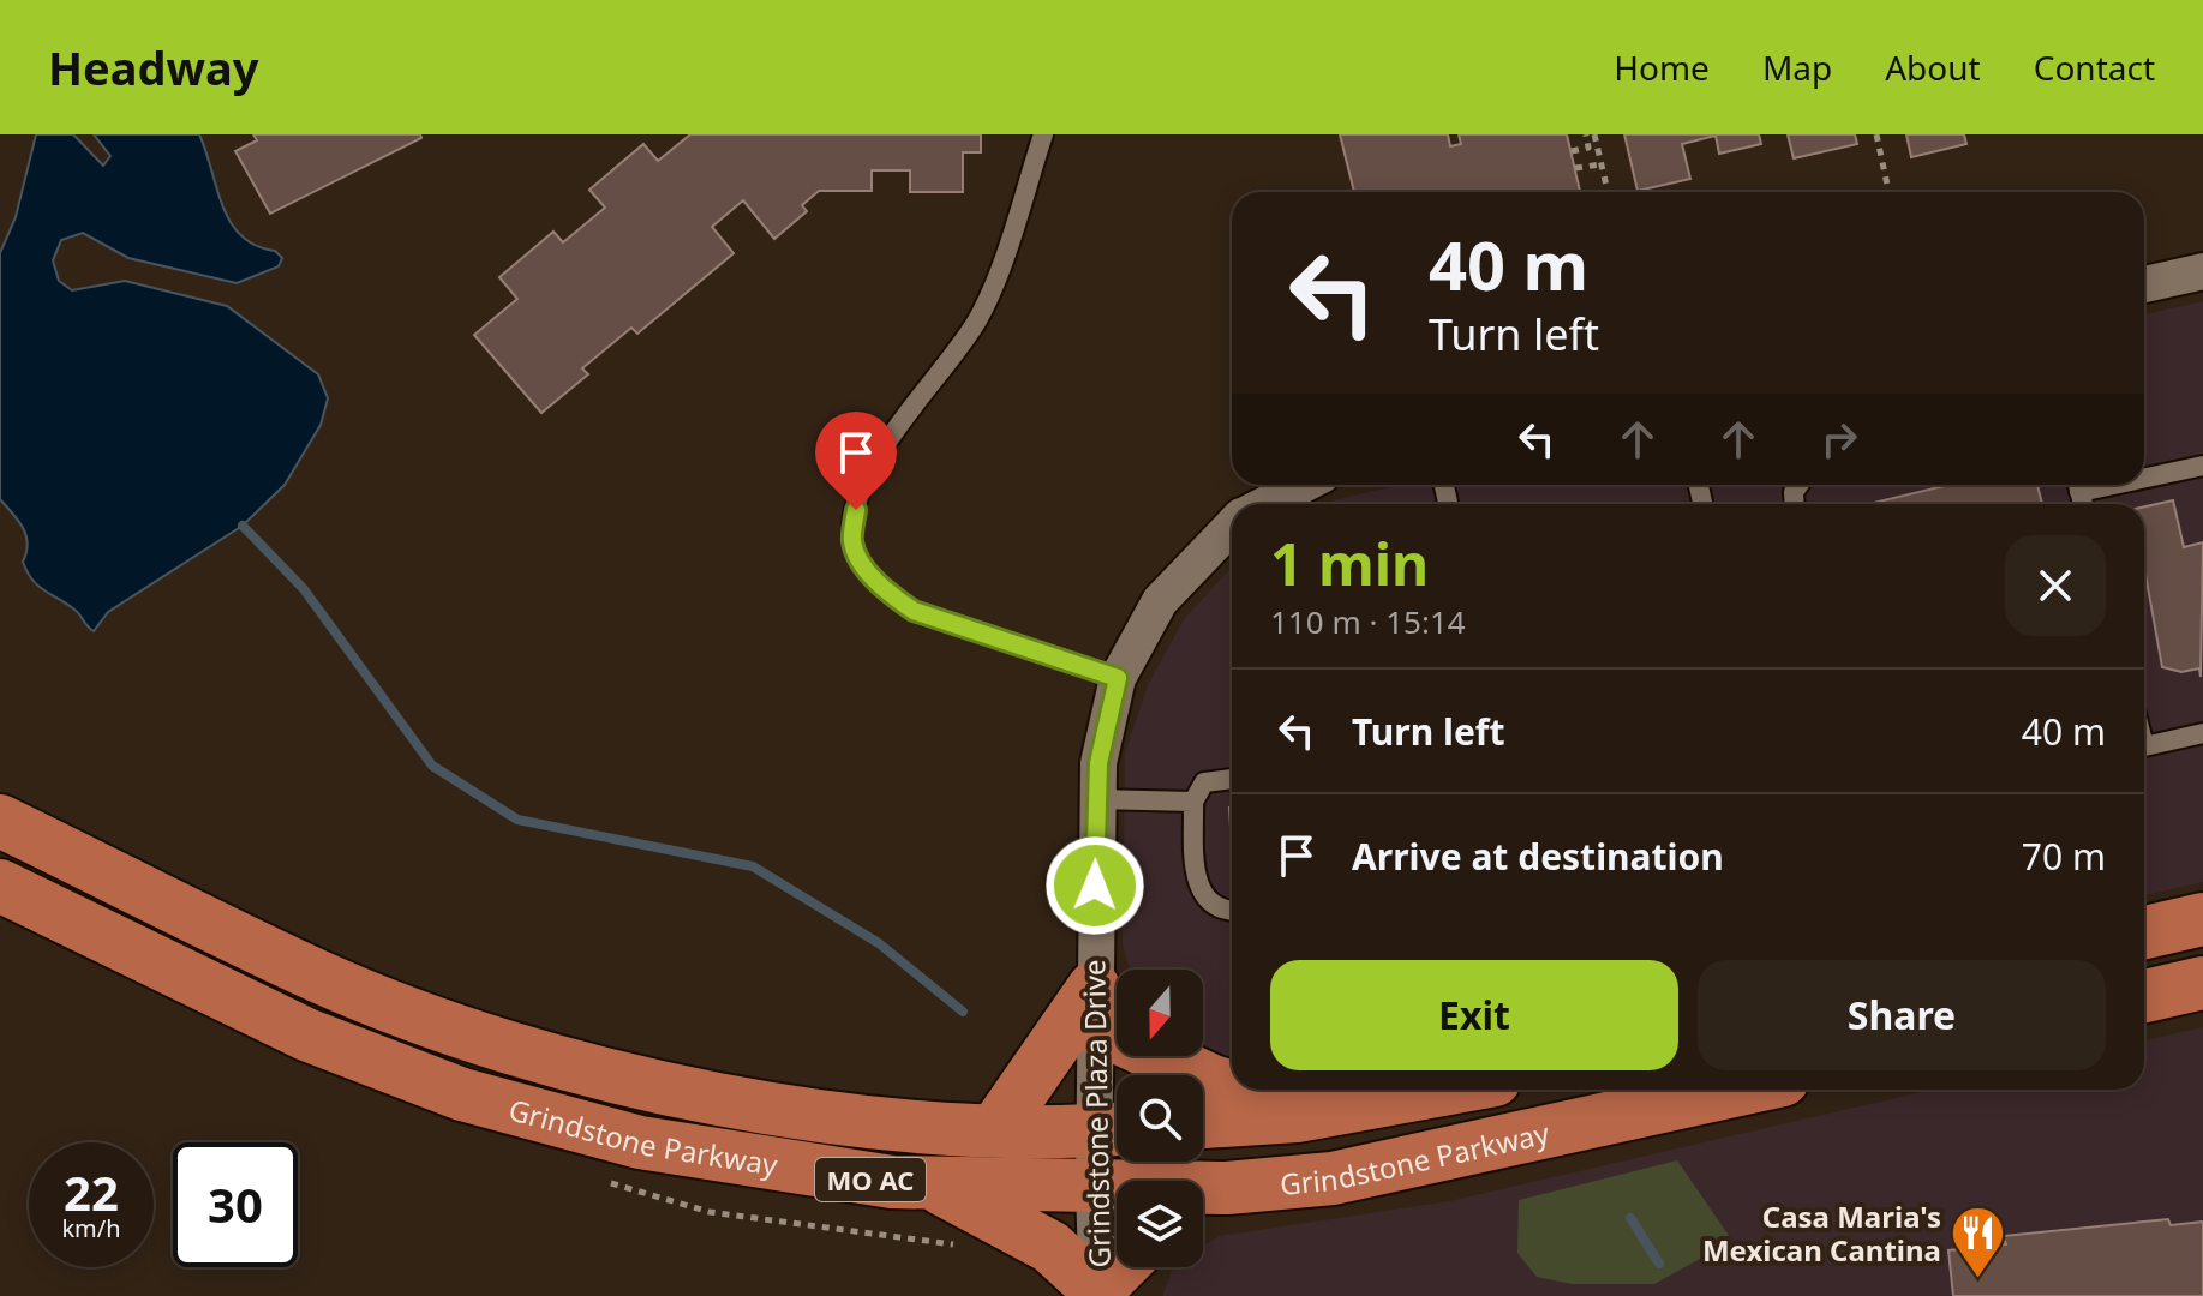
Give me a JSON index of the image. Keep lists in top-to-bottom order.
{
  "streets": {
    "main road": ["Grindstone Parkway", "MO AC"],
    "street": ["Grindstone Plaza Drive"]
  },
  "crossings": [
    ["Grindstone Plaza Drive", "Grindstone Parkway"]
  ],
  "places": {
    "restaurant": ["Casa Maria's Mexican Cantina"]
  },
  "north": "bottom",
  "page": {
    "header": "Headway",
    "nav": [
      "Home",
      "Map",
      "About",
      "Contact"
    ],
    "turn": ["40 m", "Turn left"],
    "heading": ["1 min", "110 m · 15:14"],
    "list": [
      {
        "name": "Turn left",
        "value": "40 m"
      },
      {
        "name": "Arrive at destination",
        "value": "70 m"
      }
    ],
    "buttons": ["Exit", "Share"],
    "speed": "22 km/h",
    "limit": "30"
  }
}
